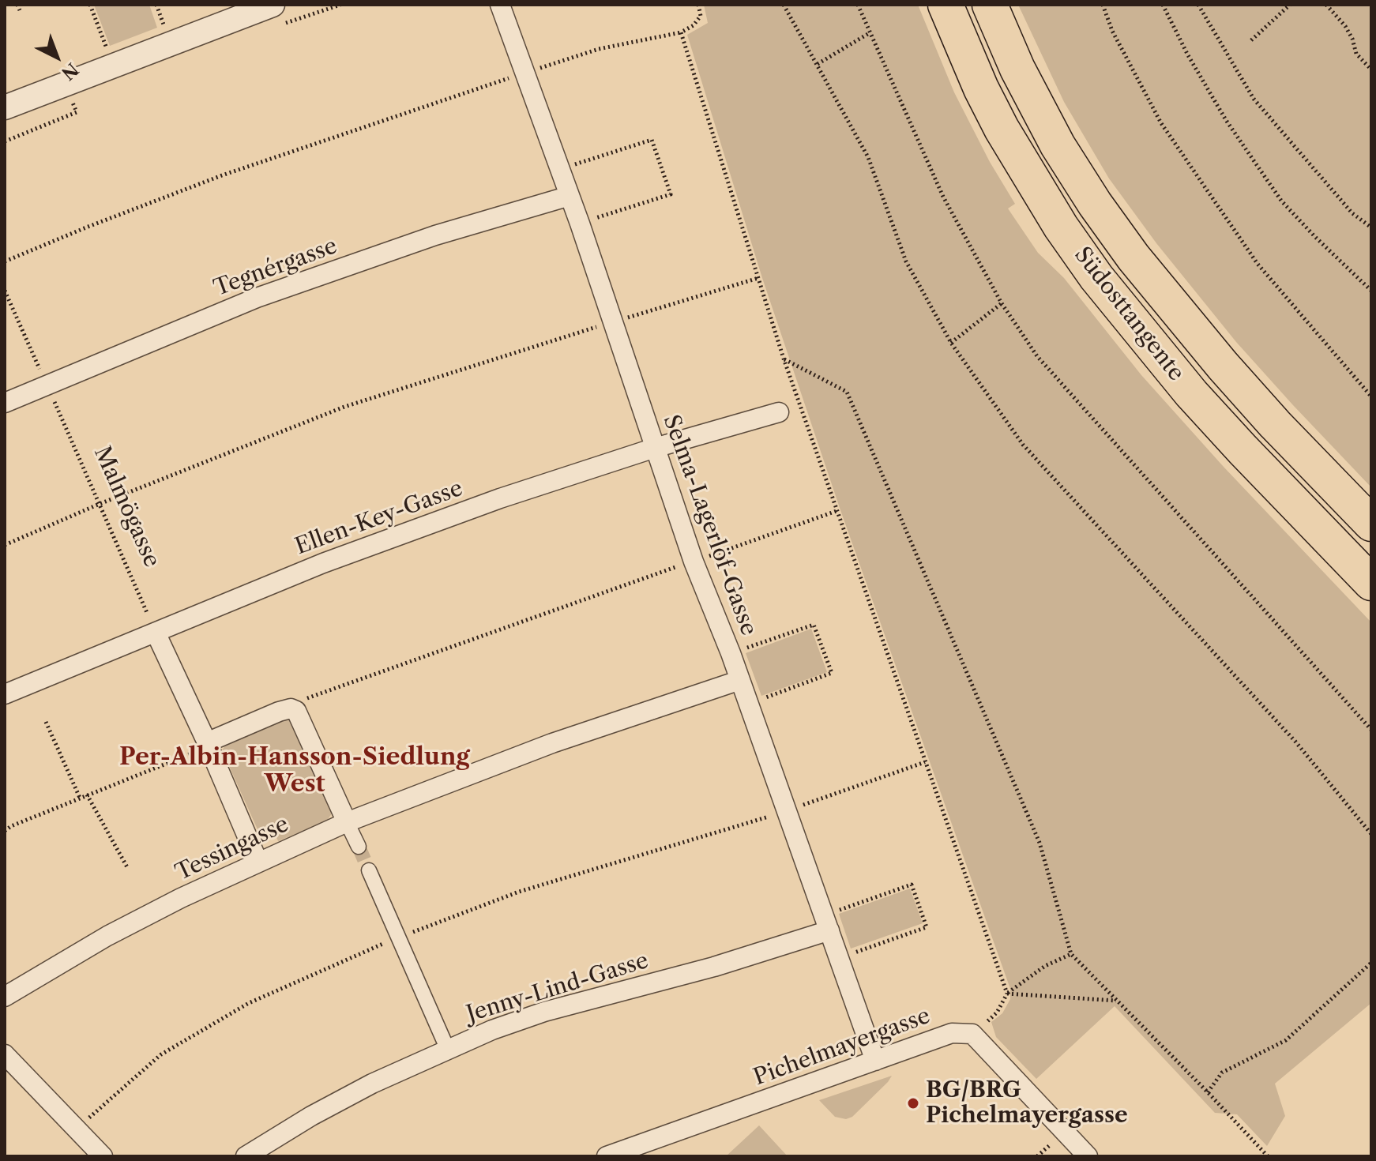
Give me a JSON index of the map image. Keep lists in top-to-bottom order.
{
  "streets": {
    "highway": ["Südosttangente"],
    "street": [
      "Tegnérgasse",
      "Ellen-Key-Gasse",
      "Selma-Lagerlöf-Gasse",
      "Tessingasse",
      "Jenny-Lind-Gasse",
      "Pichelmayergasse"
    ],
    "path": ["Malmögasse"]
  },
  "crossings": [
    ["Tegnérgasse", "Malmögasse"],
    ["Tegnérgasse", "Selma-Lagerlöf-Gasse"],
    ["Malmögasse", "Ellen-Key-Gasse"],
    ["Ellen-Key-Gasse", "Selma-Lagerlöf-Gasse"],
    ["Selma-Lagerlöf-Gasse", "Tessingasse"],
    ["Selma-Lagerlöf-Gasse", "Jenny-Lind-Gasse"],
    ["Selma-Lagerlöf-Gasse", "Pichelmayergasse"]
  ],
  "districts": ["Per-Albin-Hansson-Siedlung West"],
  "places": ["BG/BRG Pichelmayergasse"],
  "north": "bottom right"
}
